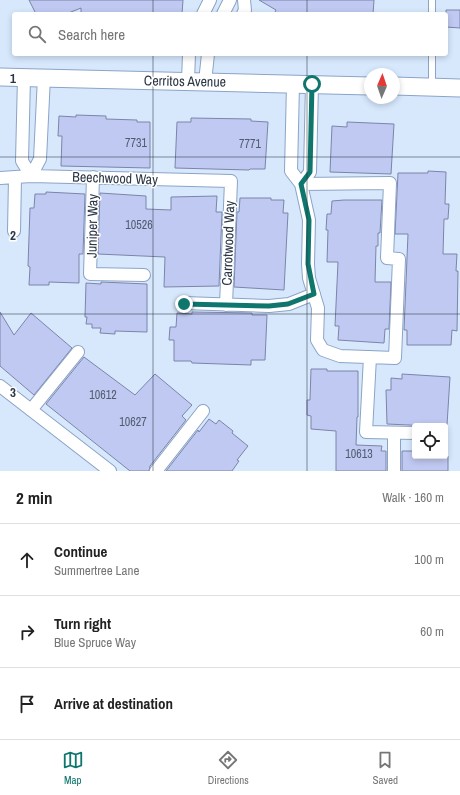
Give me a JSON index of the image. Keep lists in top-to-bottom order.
{
  "streets": {
    "main road": ["Cerritos Avenue"],
    "street": ["Beechwood Way", "Juniper Way", "Carrotwood Way"]
  },
  "crossings": [
    ["Beechwood Way", "Juniper Way"],
    ["Beechwood Way", "Carrotwood Way"]
  ],
  "house_numbers": [
    "7731",
    "7771",
    "10526",
    "10612",
    "10627",
    "10613"
  ],
  "north": "top",
  "page": {
    "search": "Search here",
    "heading": ["2 min", "Walk · 160 m"],
    "list": [
      ["Continue", "Summertree Lane", "100 m"],
      ["Turn right", "Blue Spruce Way", "60 m"],
      "Arrive at destination"
    ],
    "nav": ["Map", "Directions", "Saved"]
  },
  "grid": {
    "rows": ["1", "2", "3"]
  }
}
